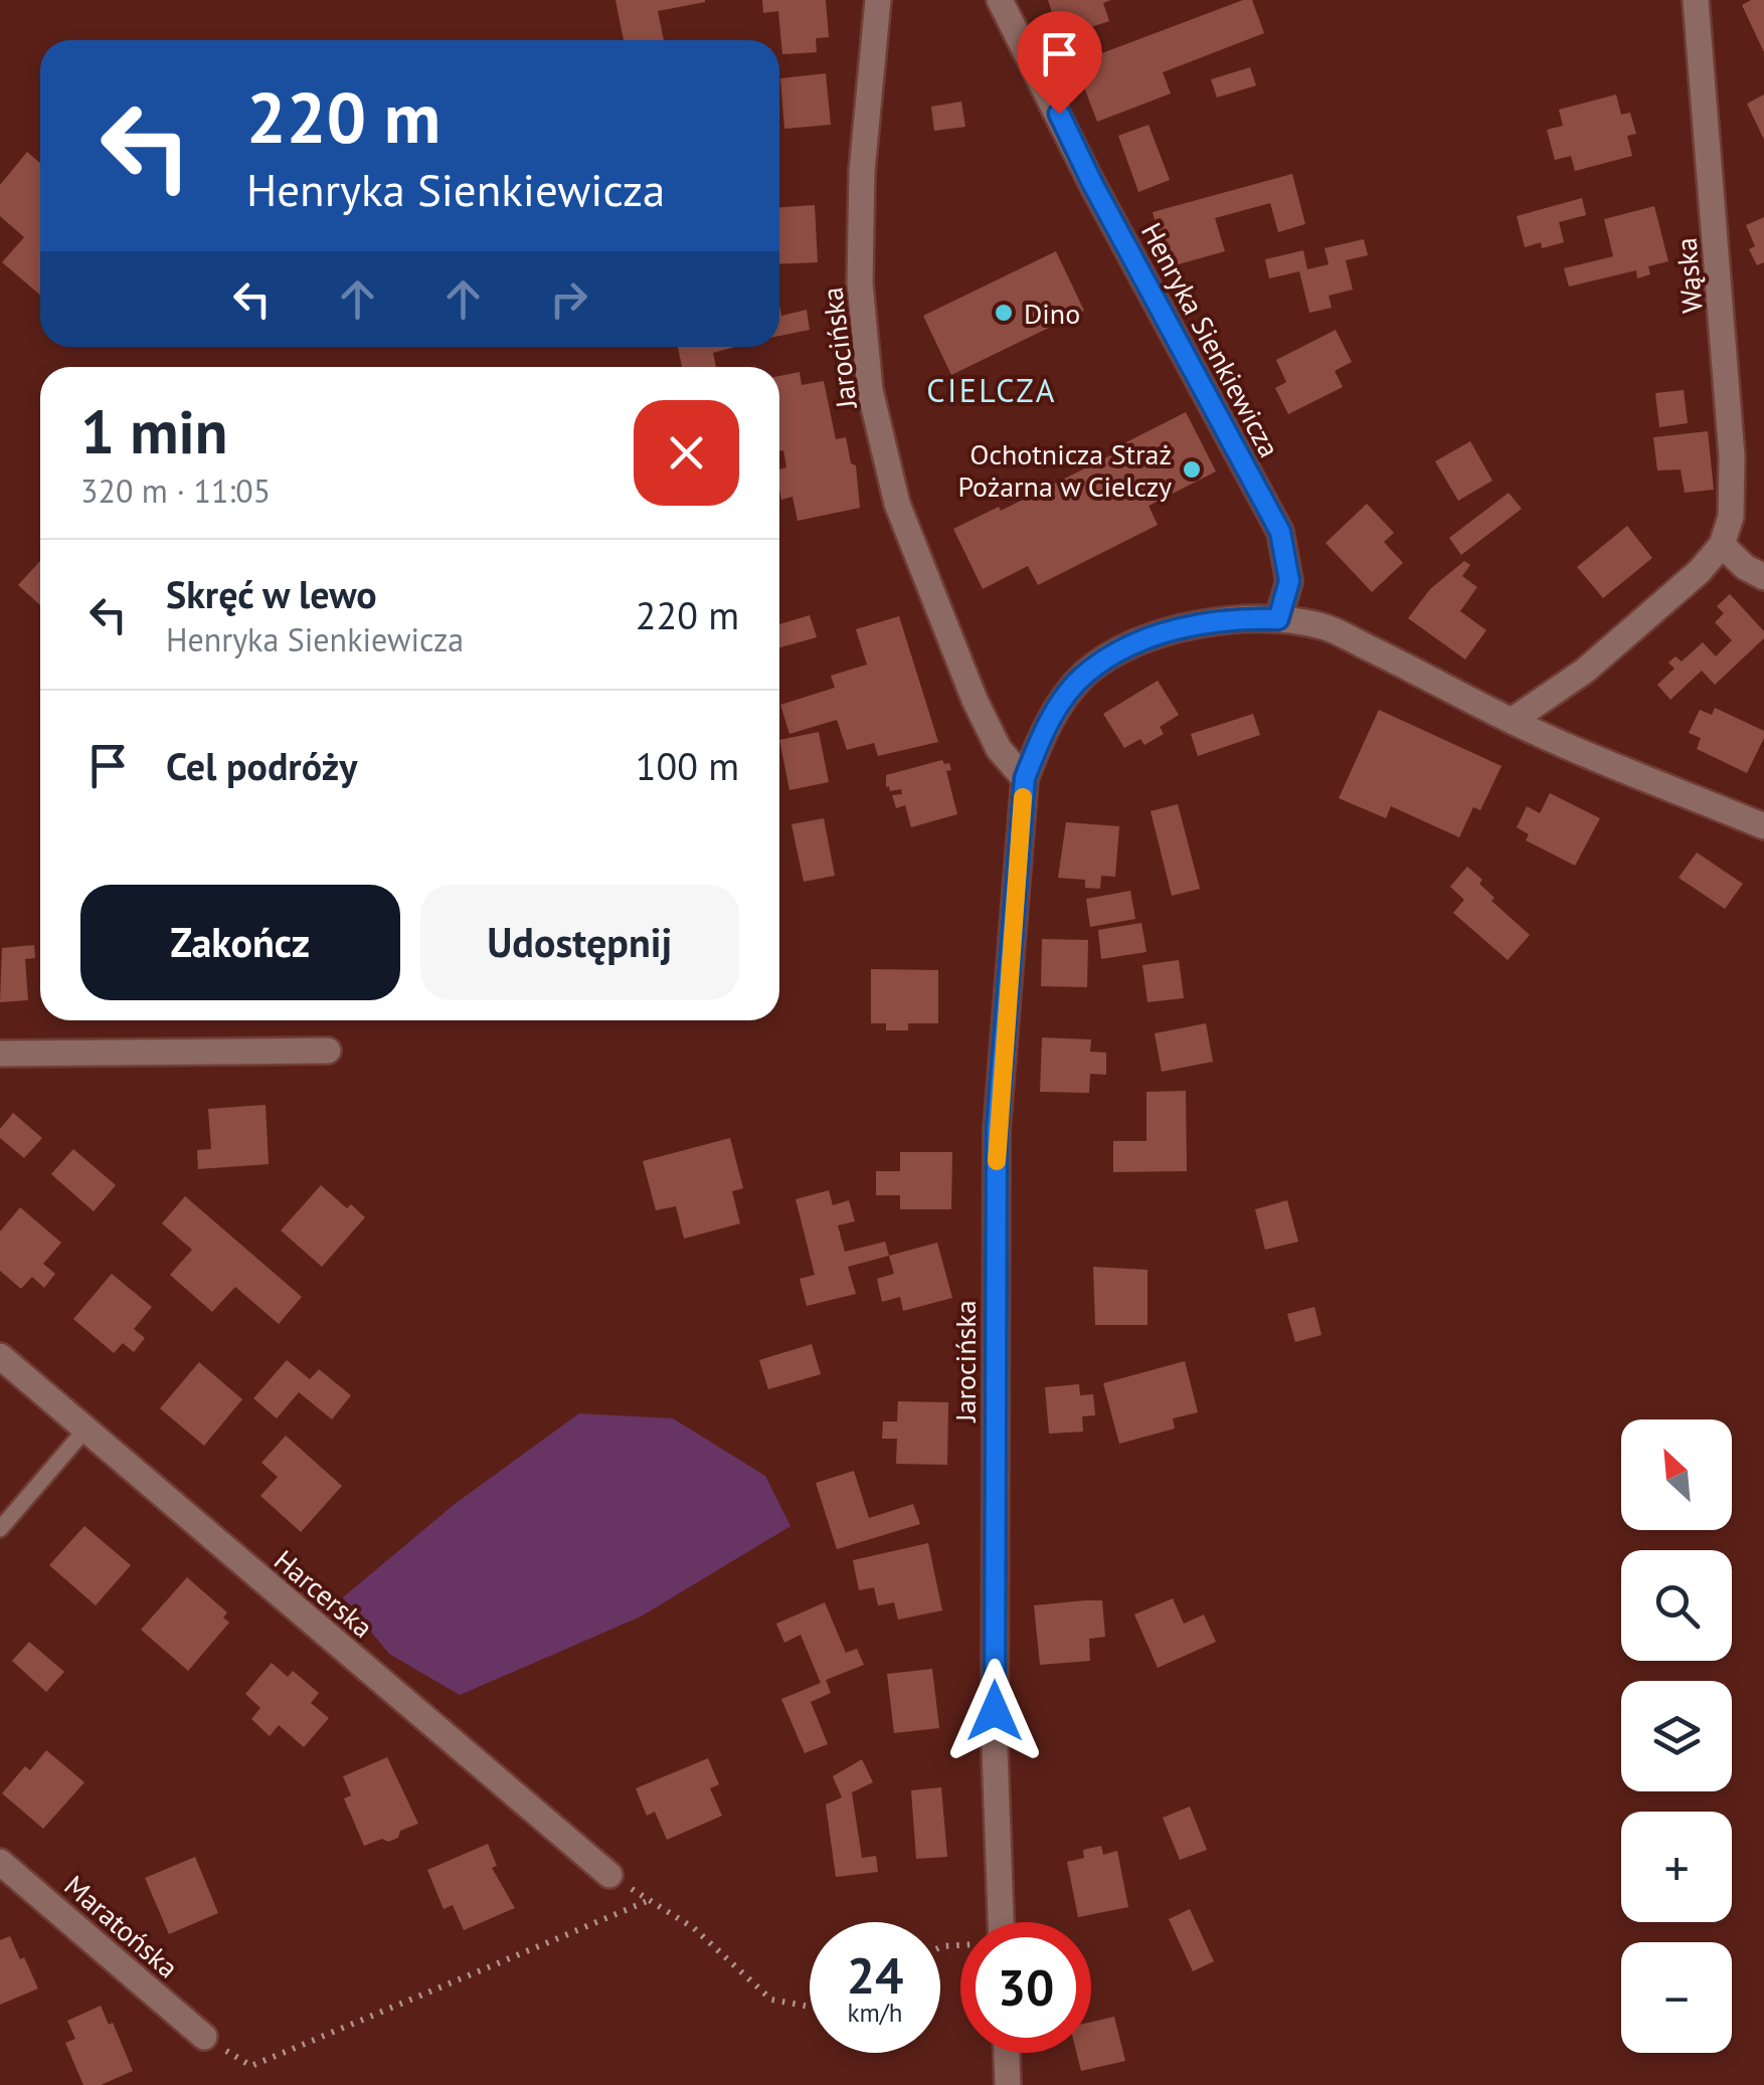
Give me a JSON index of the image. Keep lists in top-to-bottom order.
{
  "streets": {
    "street": [
      "Wąska",
      "Henryka Sienkiewicza",
      "Jarocińska",
      "Harcerska",
      "Maratońska"
    ]
  },
  "crossings": [
    ["Henryka Sienkiewicza", "Jarocińska"]
  ],
  "districts": ["CIELCZA"],
  "places": ["Dino", "Ochotnicza Straż Pożarna w Cielczy"],
  "north": "top left",
  "page": {
    "turn": ["220 m", "Henryka Sienkiewicza"],
    "heading": ["1 min", "320 m · 11:05"],
    "list": [
      {
        "name": "Skręć w lewo",
        "note": "Henryka Sienkiewicza",
        "value": "220 m"
      },
      {
        "name": "Cel podróży",
        "value": "100 m"
      }
    ],
    "buttons": ["Zakończ", "Udostępnij"],
    "map_buttons": ["+", "−"],
    "speed": "24 km/h",
    "limit": "30"
  }
}
